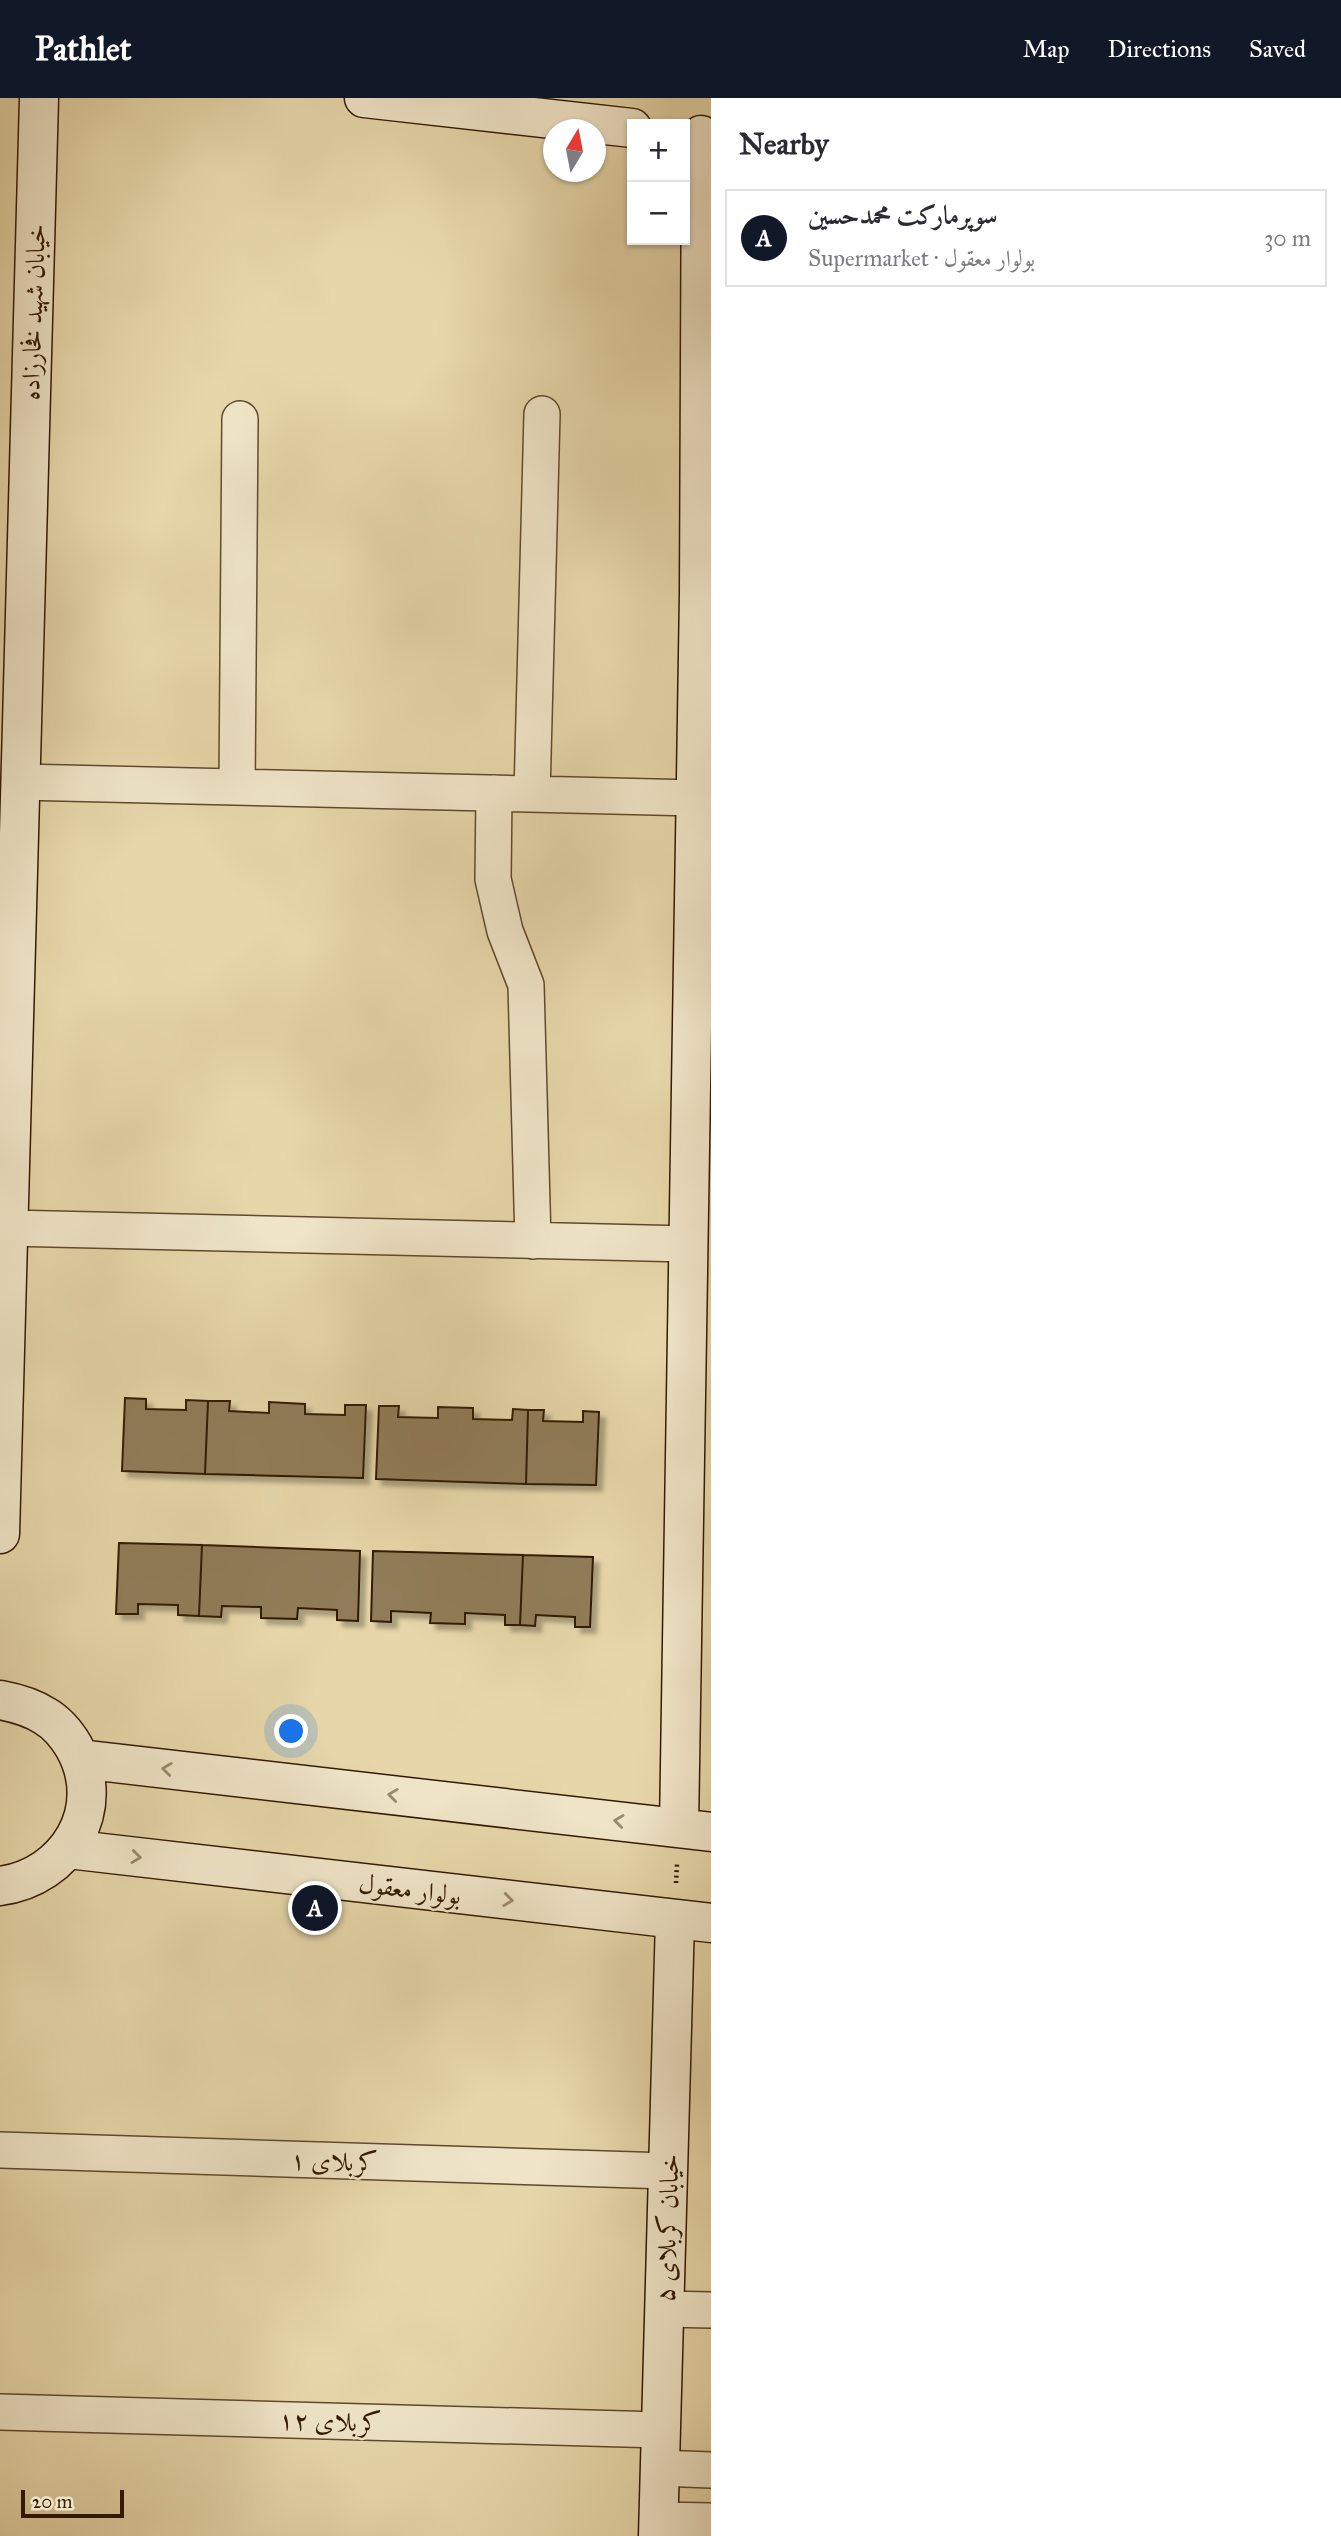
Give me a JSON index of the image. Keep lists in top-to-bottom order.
{
  "streets": {
    "street": [
      "خیابان شهید فخارزاده",
      "بولوار معقول",
      "کربلای ۱",
      "خیابان کربلای ۵",
      "کربلای ۱۲"
    ]
  },
  "crossings": [
    ["بولوار معقول", "خیابان کربلای ۵"],
    ["کربلای ۱", "خیابان کربلای ۵"],
    ["خیابان کربلای ۵", "کربلای ۱۲"]
  ],
  "scale_bar": "20 m",
  "north": "top",
  "page": {
    "header": "Pathlet",
    "nav": ["Map", "Directions", "Saved"],
    "heading": "Nearby",
    "map_buttons": ["+", "−"],
    "list": [
      {
        "mark": "A",
        "name": "سوپرمارکت محمدحسین",
        "note": "Supermarket · بولوار معقول",
        "value": "30 m"
      }
    ],
    "pins": "A",
    "scale": "20 m"
  }
}
